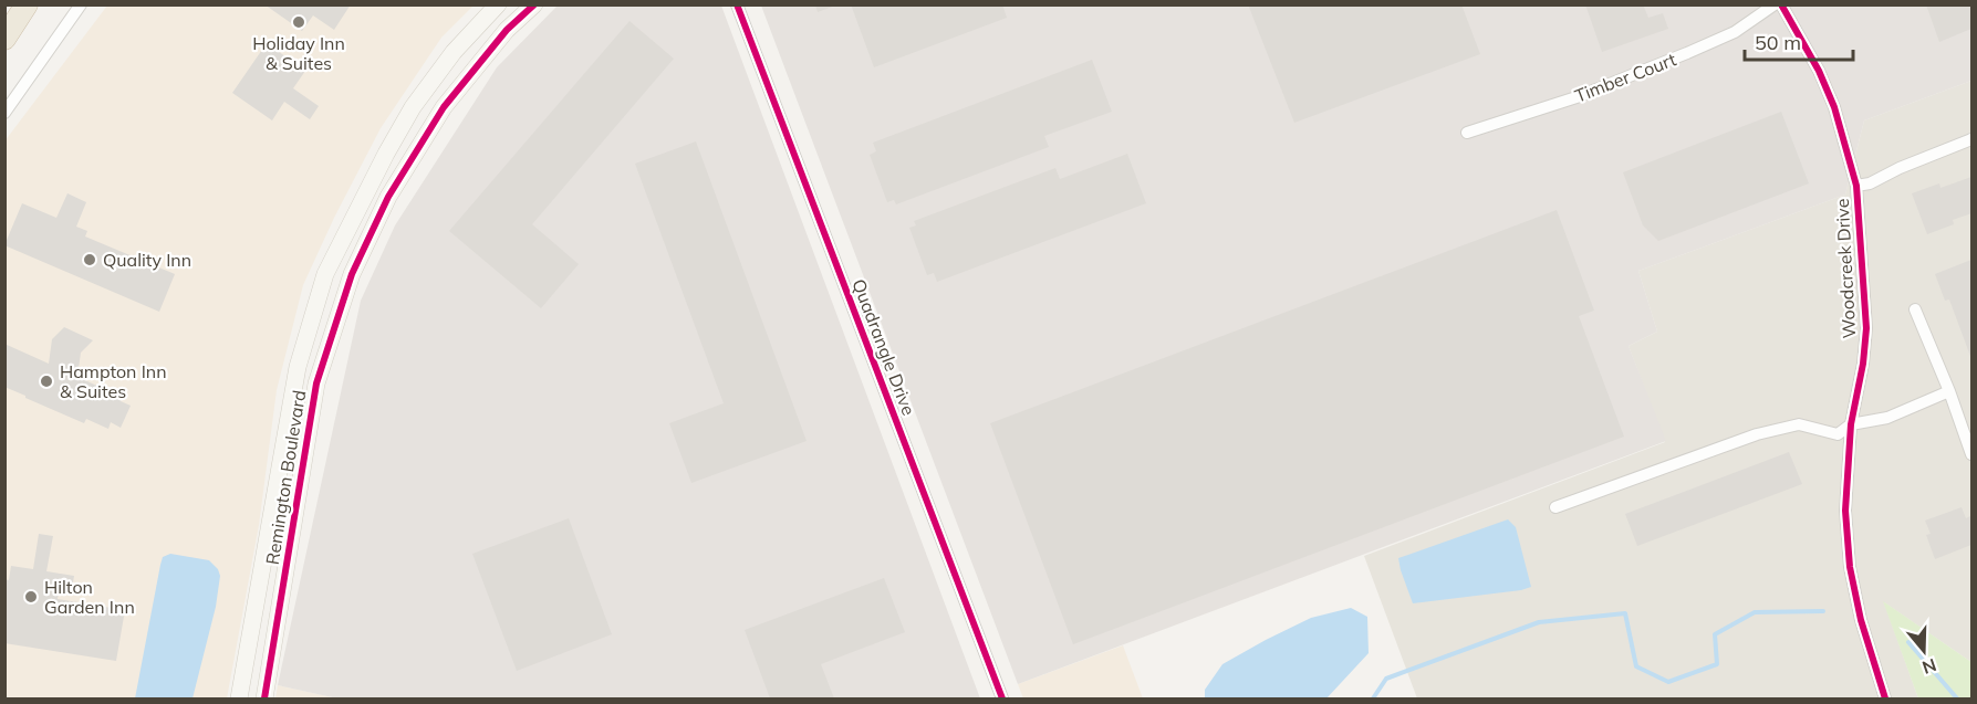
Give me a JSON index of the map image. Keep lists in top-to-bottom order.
{
  "streets": {
    "street": [
      "Timber Court",
      "Woodcreek Drive",
      "Quadrangle Drive",
      "Remington Boulevard"
    ]
  },
  "places": [
    "Holiday Inn & Suites",
    "Quality Inn",
    "Hampton Inn & Suites",
    "Hilton Garden Inn"
  ],
  "scale_bar": "50 m",
  "north": "bottom"
}
